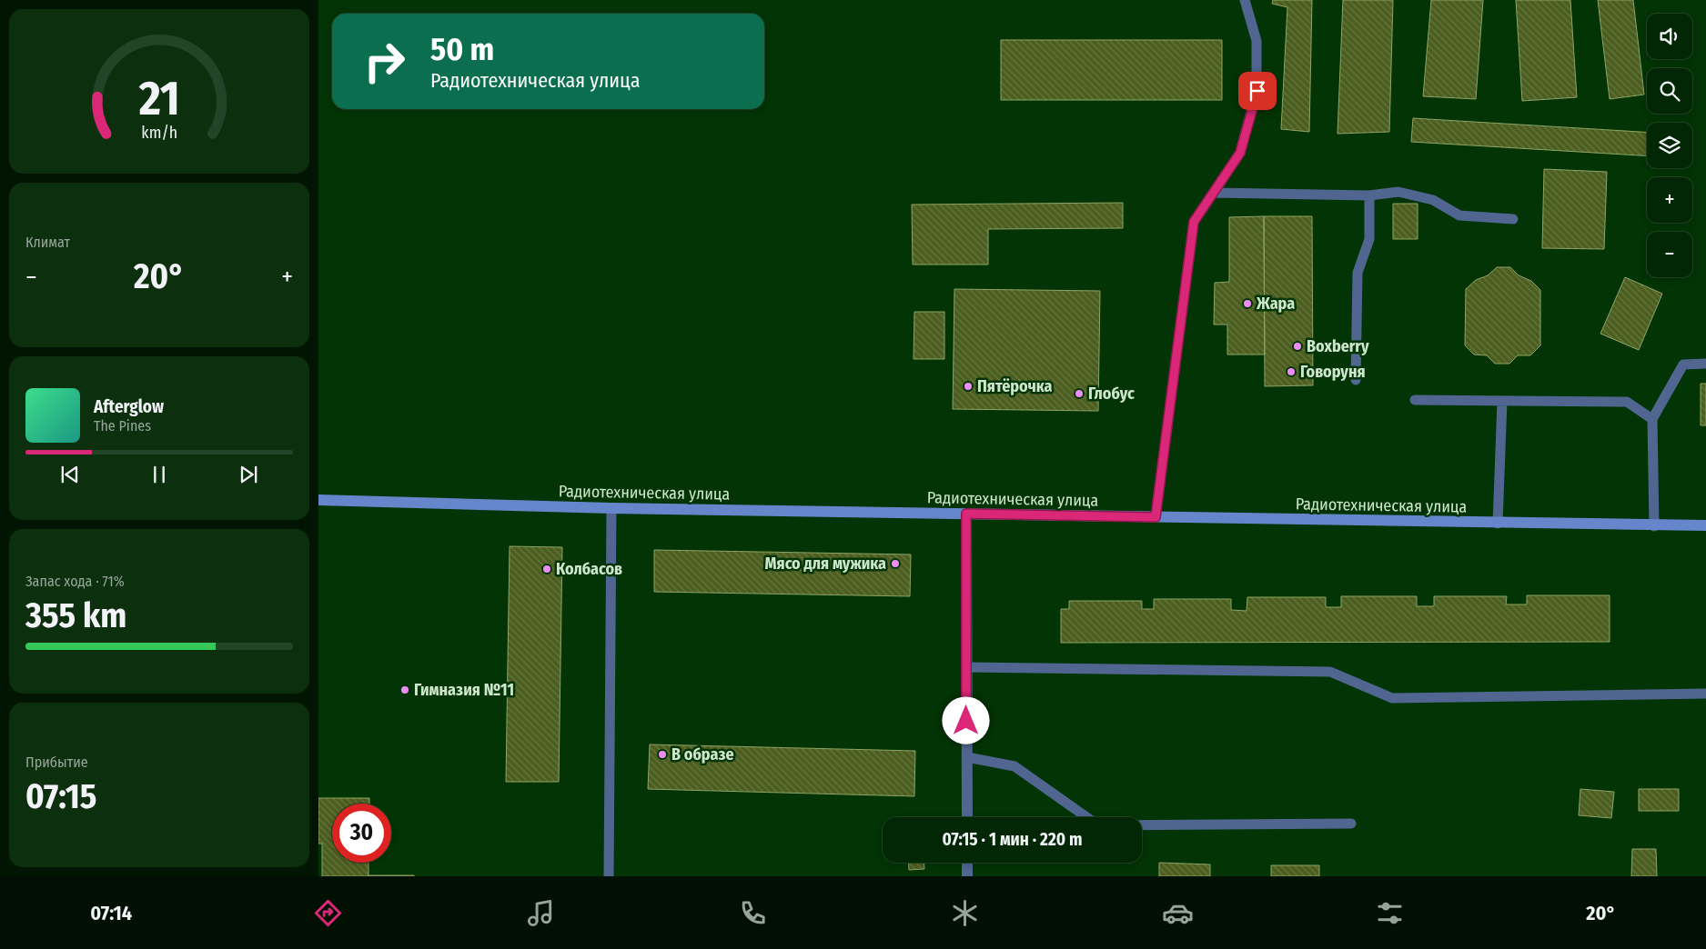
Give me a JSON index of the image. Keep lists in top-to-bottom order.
{
  "streets": {
    "street": ["Радиотехническая улица"]
  },
  "places": [
    "Жара",
    "Boxberry",
    "Говоруня",
    "Пятёрочка",
    "Глобус",
    "Мясо для мужика",
    "Колбасов",
    "Гимназия №11",
    "В образе"
  ],
  "page": {
    "map_buttons": ["+", "−"],
    "turn": ["50 m", "Радиотехническая улица"],
    "tile": [
      "Климат",
      ["Запас хода · 71%", "355 km"],
      ["Прибытие", "07:15"]
    ],
    "heat": ["−", "20°", "+"],
    "song": ["Afterglow", "The Pines"],
    "limit": "30",
    "trip": "07:15 · 1 мин · 220 m",
    "tabs": ["07:14", "20°"],
    "gauge": ["21", "km/h"]
  }
}
